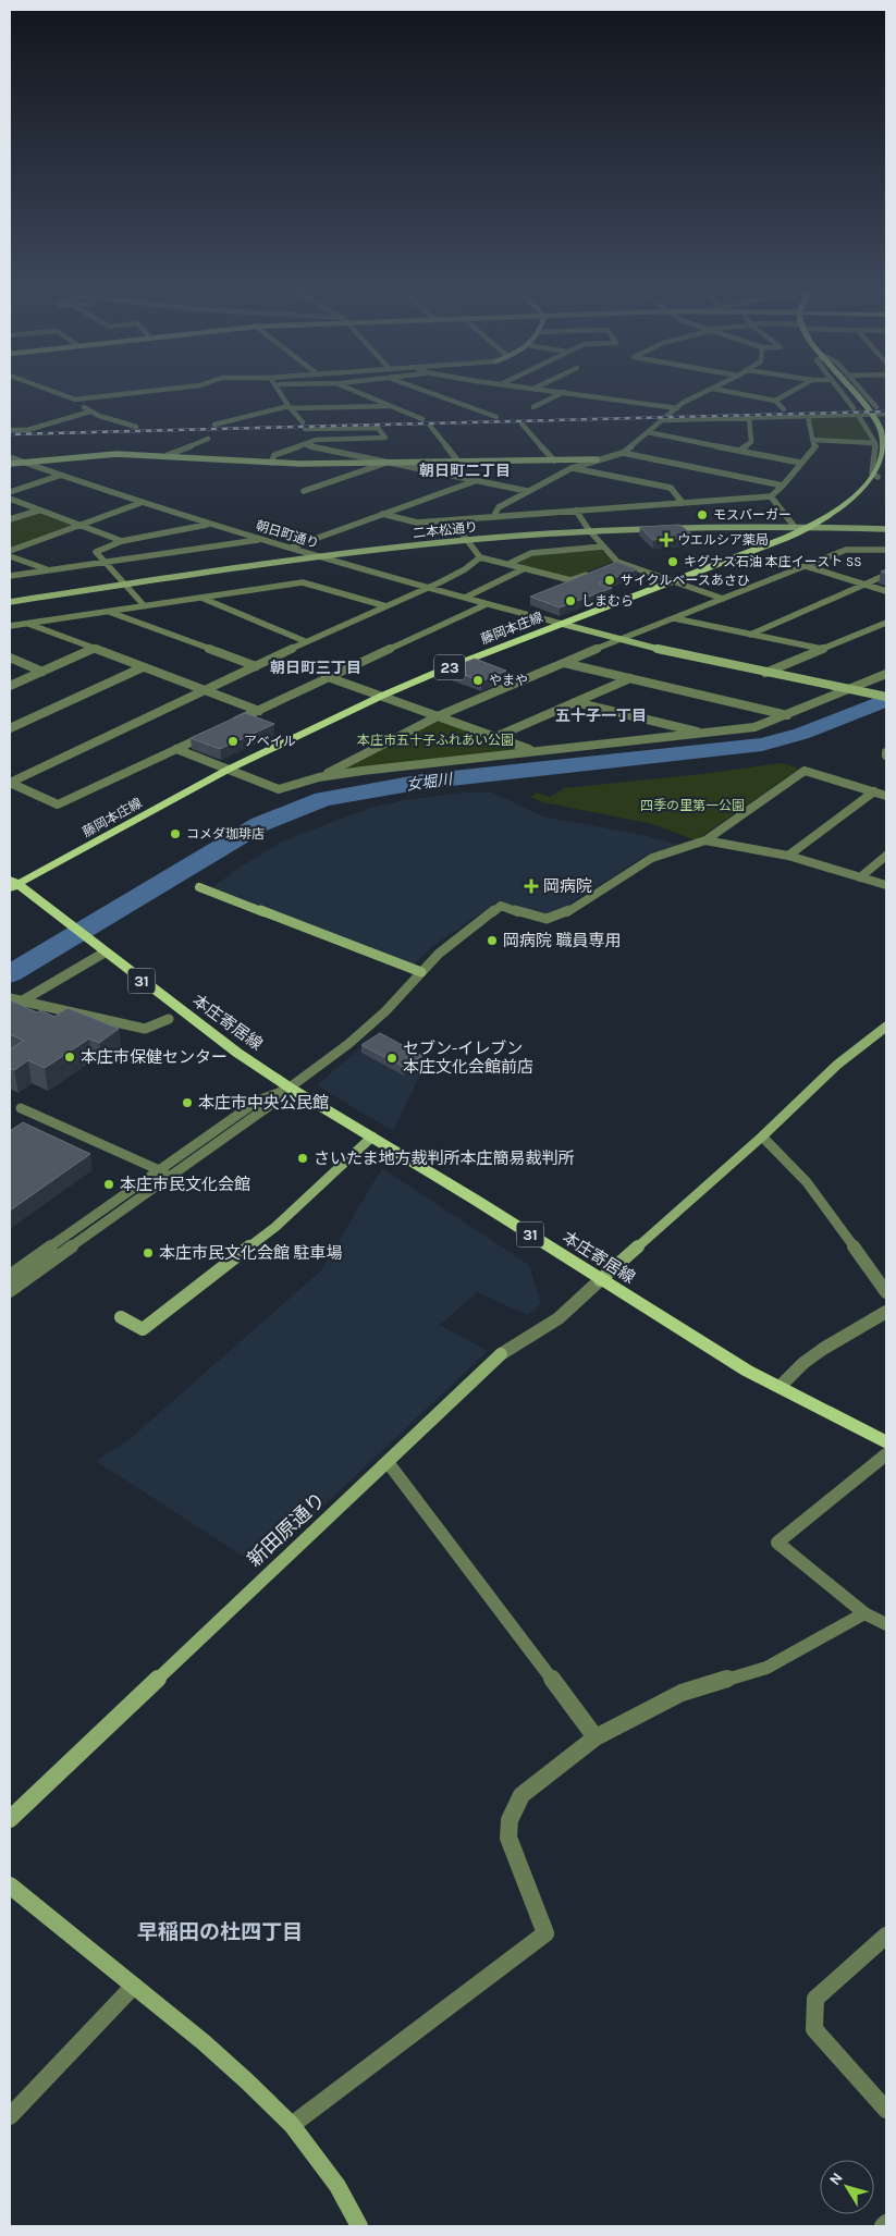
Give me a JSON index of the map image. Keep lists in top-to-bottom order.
{
  "streets": {
    "main road": [
      "藤岡本庄線",
      "23",
      "31",
      "本庄寄居線"
    ],
    "street": ["二本松通り", "朝日町通り", "新田原通り"]
  },
  "crossings": [
    ["二本松通り", "朝日町通り"],
    ["二本松通り", "藤岡本庄線"],
    ["朝日町通り", "藤岡本庄線"],
    ["藤岡本庄線", "本庄寄居線"],
    ["本庄寄居線", "新田原通り"]
  ],
  "districts": [
    "朝日町二丁目",
    "朝日町三丁目",
    "五十子一丁目",
    "早稲田の杜四丁目"
  ],
  "water": ["女堀川"],
  "parks": ["本庄市五十子ふれあい公園", "四季の里第一公園"],
  "places": {
    "other": [
      "モスバーガー",
      "キグナス石油 本庄イースト SS",
      "サイクルベースあさひ",
      "しまむら",
      "やまや",
      "アベイル",
      "コメダ珈琲店",
      "岡病院 職員専用",
      "本庄市保健センター",
      "セブン-イレブン 本庄文化会館前店",
      "本庄市中央公民館",
      "さいたま地方裁判所本庄簡易裁判所",
      "本庄市民文化会館",
      "本庄市民文化会館 駐車場"
    ],
    "health": ["ウエルシア薬局", "岡病院"]
  },
  "north": "top left"
}
